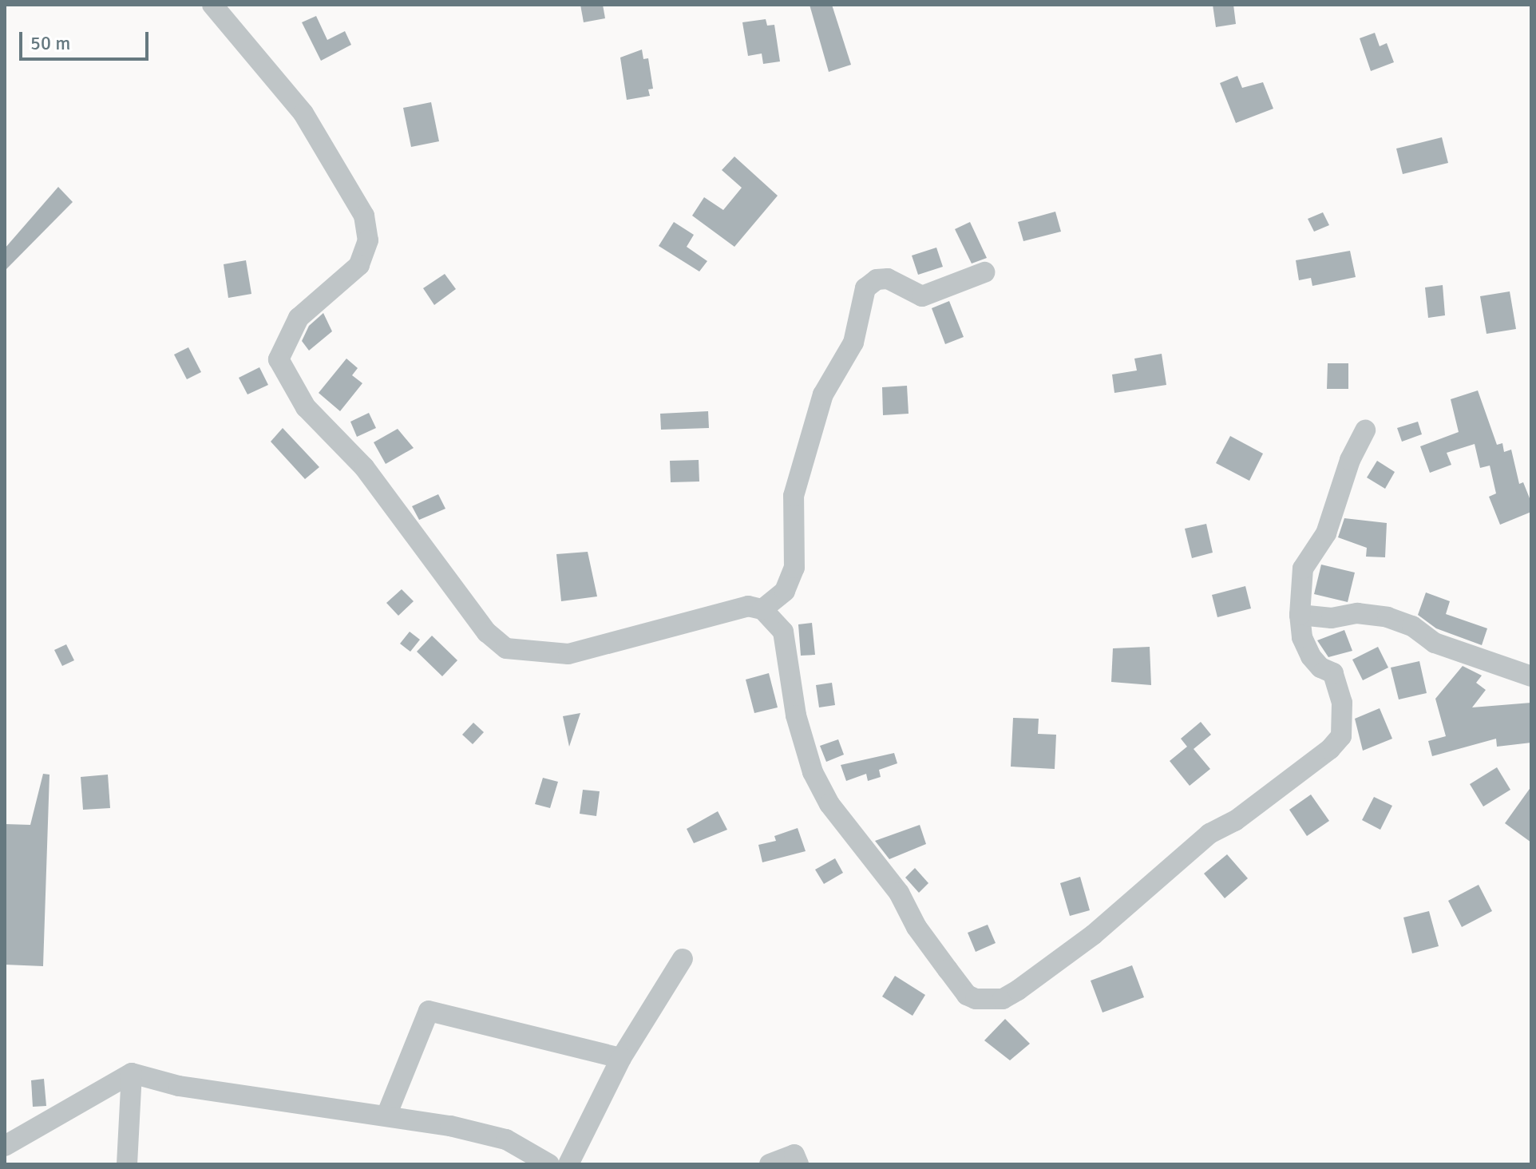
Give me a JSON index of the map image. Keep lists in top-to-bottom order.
{
  "scale_bar": "50 m"
}
